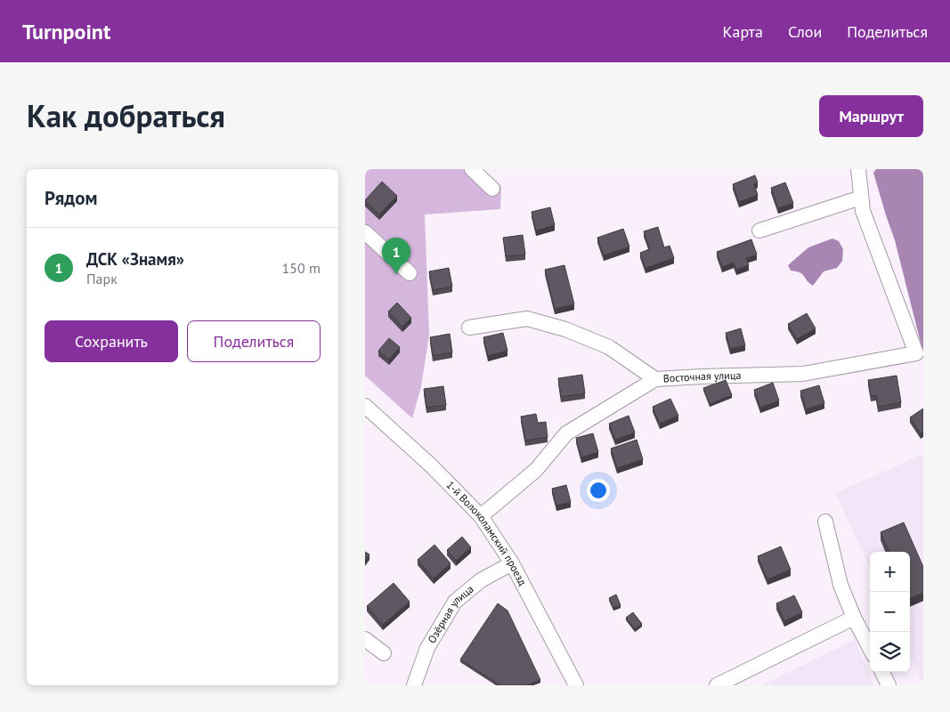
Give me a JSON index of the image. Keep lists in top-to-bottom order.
{
  "streets": {
    "street": ["Восточная улица", "1-й Волоколамский проезд", "Озёрная улица"]
  },
  "crossings": [
    ["Восточная улица", "1-й Волоколамский проезд"],
    ["1-й Волоколамский проезд", "Озёрная улица"]
  ],
  "page": {
    "header": "Turnpoint",
    "nav": ["Карта", "Слои", "Поделиться"],
    "title": "Как добраться",
    "buttons": [
      "Маршрут",
      ["Сохранить", "Поделиться"]
    ],
    "heading": "Рядом",
    "list": [
      {
        "mark": "1",
        "name": "ДСК «Знамя»",
        "note": "Парк",
        "value": "150 m"
      }
    ],
    "pins": "1",
    "map_buttons": ["+", "−"]
  }
}
